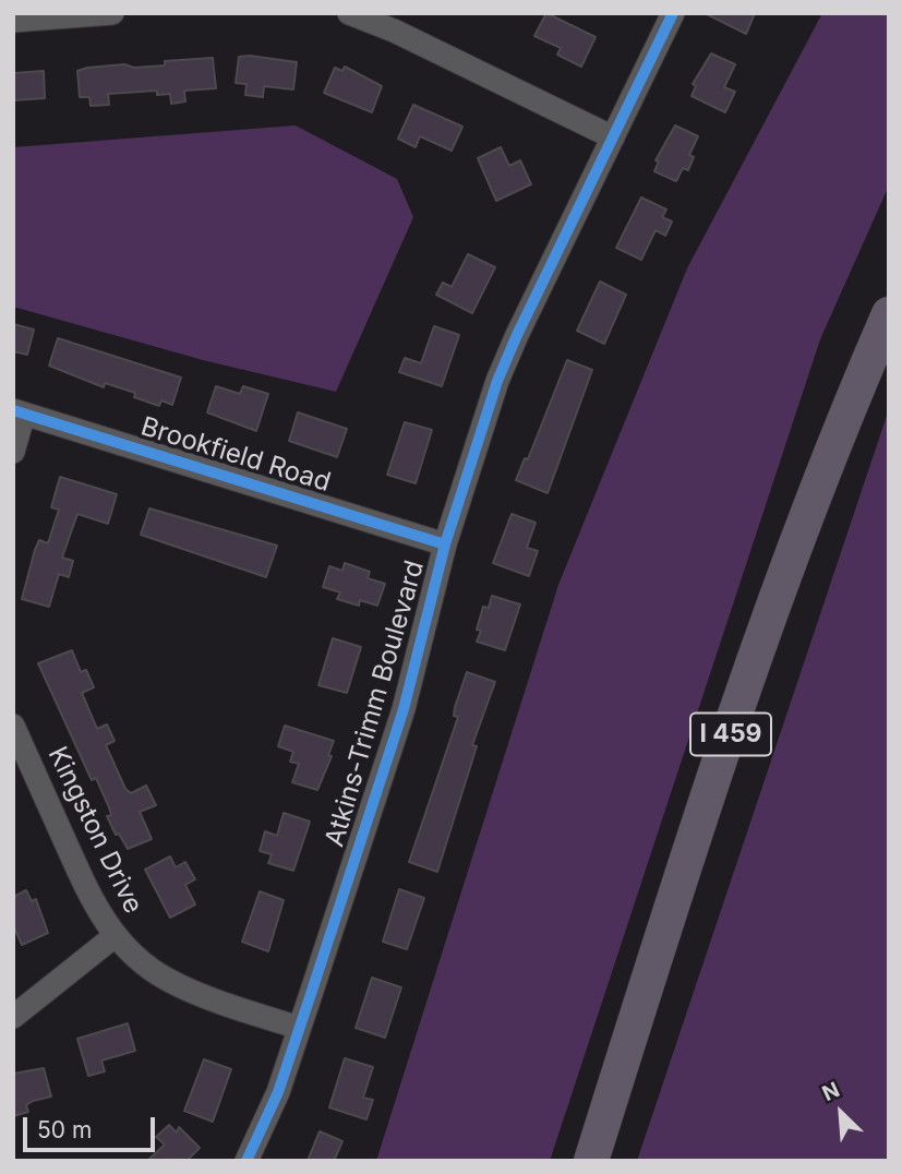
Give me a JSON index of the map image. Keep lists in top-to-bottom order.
{
  "streets": {
    "highway": ["I 459"],
    "street": ["Brookfield Road", "Atkins-Trimm Boulevard", "Kingston Drive"]
  },
  "crossings": [
    ["Brookfield Road", "Atkins-Trimm Boulevard"],
    ["Atkins-Trimm Boulevard", "Kingston Drive"]
  ],
  "scale_bar": "50 m",
  "north": "top left"
}
